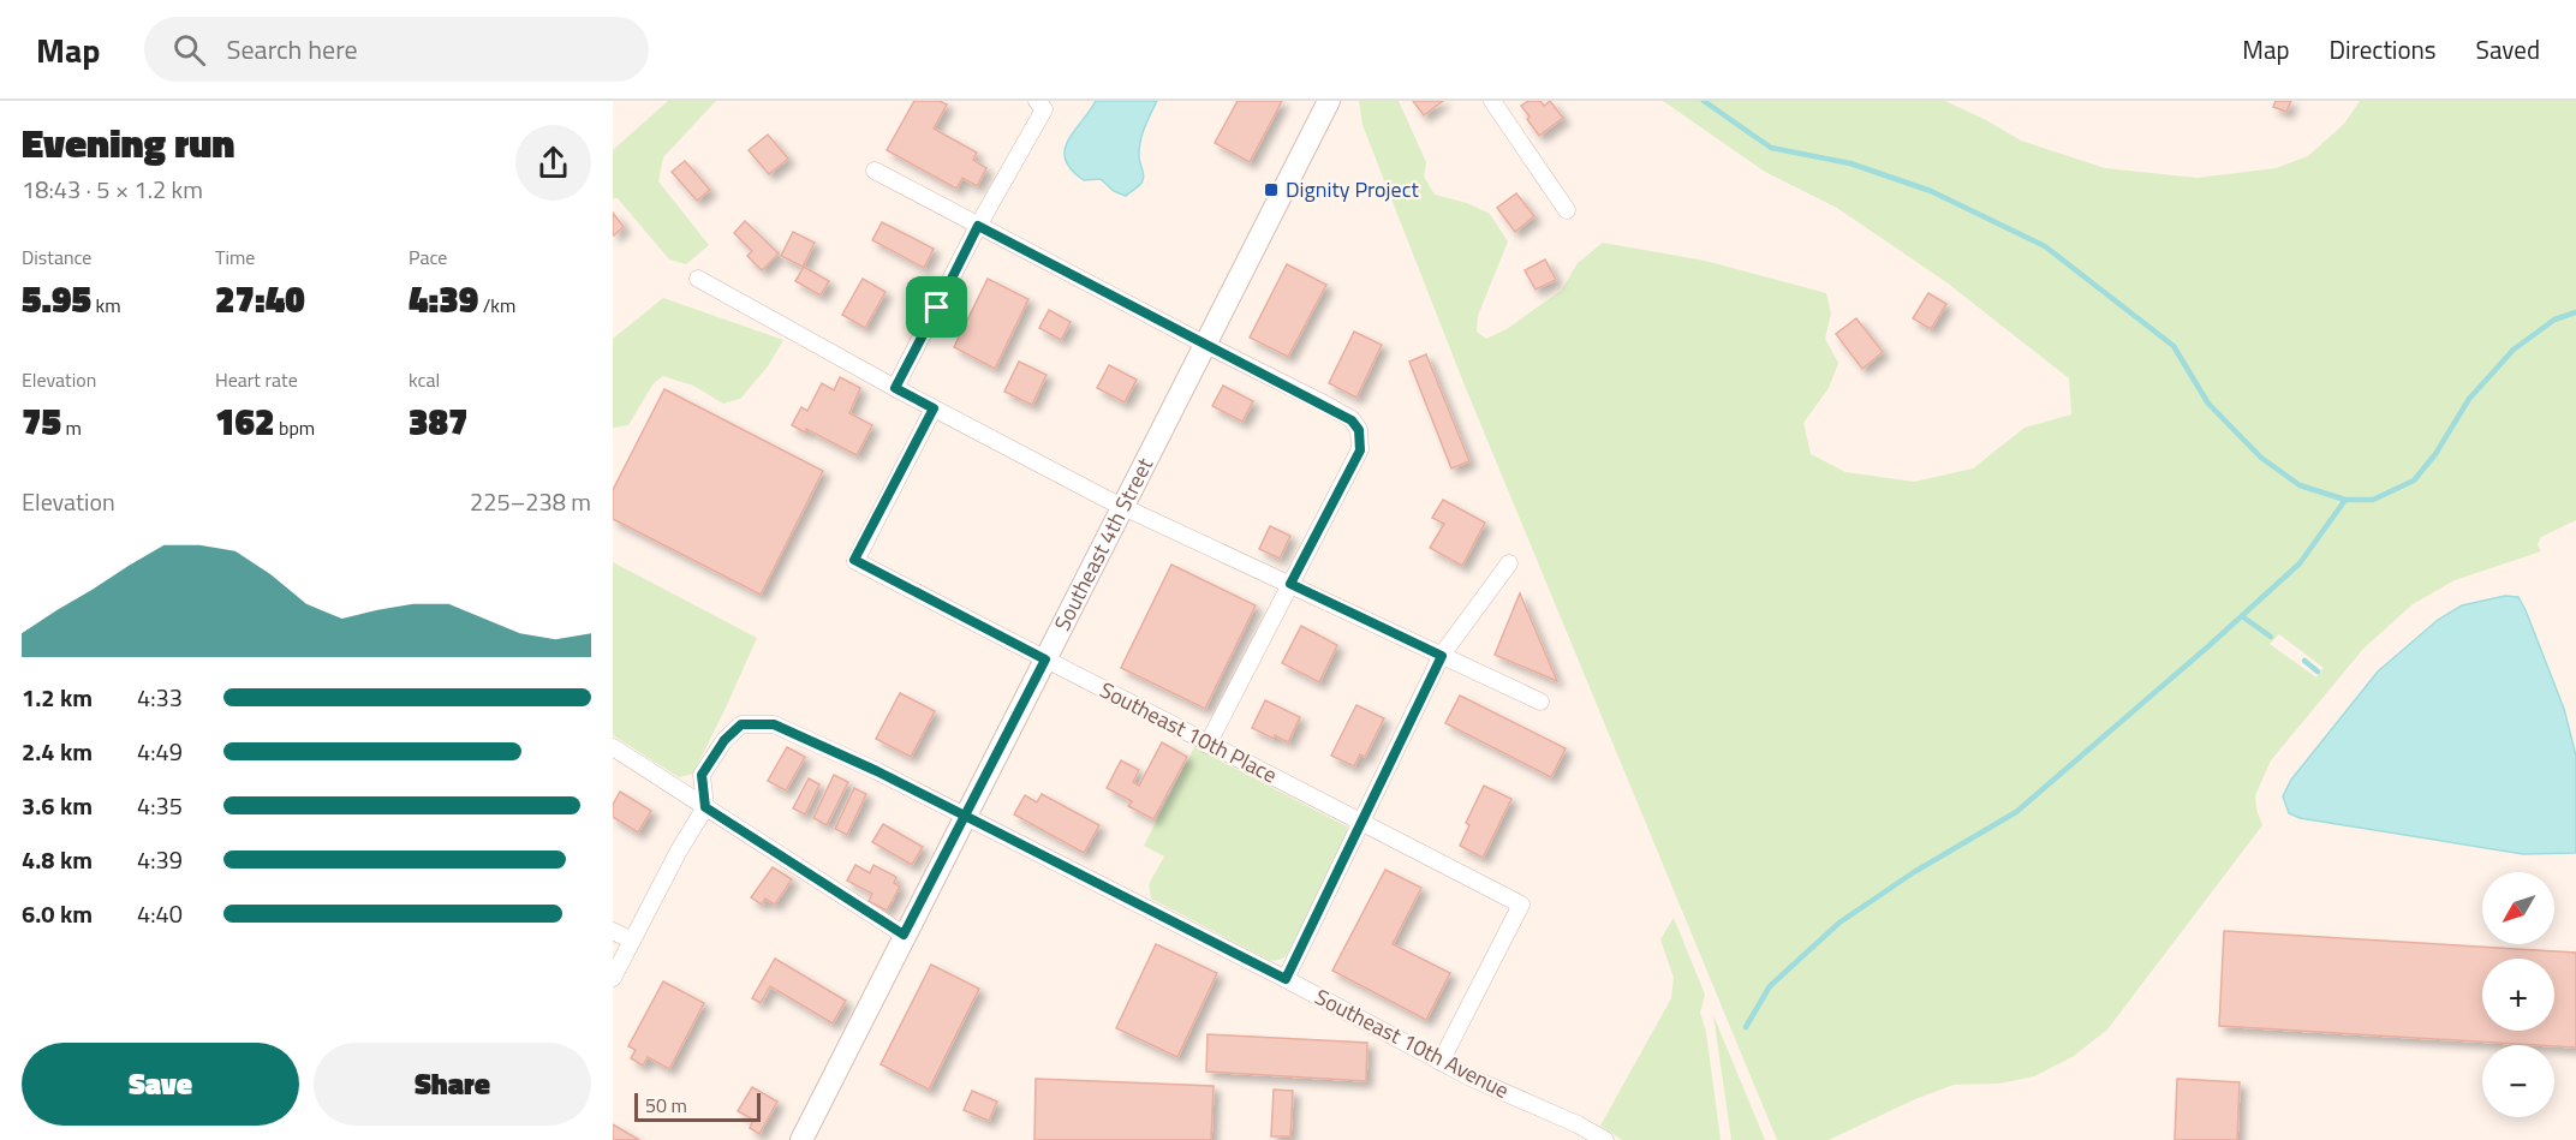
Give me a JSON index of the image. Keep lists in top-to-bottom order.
{
  "streets": {
    "street": ["Southeast 4th Street", "Southeast 10th Place", "Southeast 10th Avenue"]
  },
  "crossings": [
    ["Southeast 4th Street", "Southeast 10th Place"],
    ["Southeast 4th Street", "Southeast 10th Avenue"],
    ["Southeast 10th Place", "Southeast 10th Avenue"]
  ],
  "places": {
    "transit": ["Dignity Project"]
  },
  "scale_bar": "50 m",
  "north": "bottom left",
  "page": {
    "header": "Map",
    "search": "Search here",
    "nav": ["Map", "Directions", "Saved"],
    "heading": ["Evening run", "18:43 · 5 × 1.2 km"],
    "stats": [
      ["Distance", "5.95 km"],
      ["Time", "27:40"],
      ["Pace", "4:39 /km"],
      ["Elevation", "75 m"],
      ["Heart rate", "162 bpm"],
      ["kcal", "387"]
    ],
    "chart": ["Elevation", "225–238 m"],
    "list": [
      {
        "name": "1.2 km",
        "note": "4:33"
      },
      {
        "name": "2.4 km",
        "note": "4:49"
      },
      {
        "name": "3.6 km",
        "note": "4:35"
      },
      {
        "name": "4.8 km",
        "note": "4:39"
      },
      {
        "name": "6.0 km",
        "note": "4:40"
      }
    ],
    "map_buttons": ["+", "−"],
    "buttons": ["Save", "Share"],
    "scale": "50 m"
  }
}
